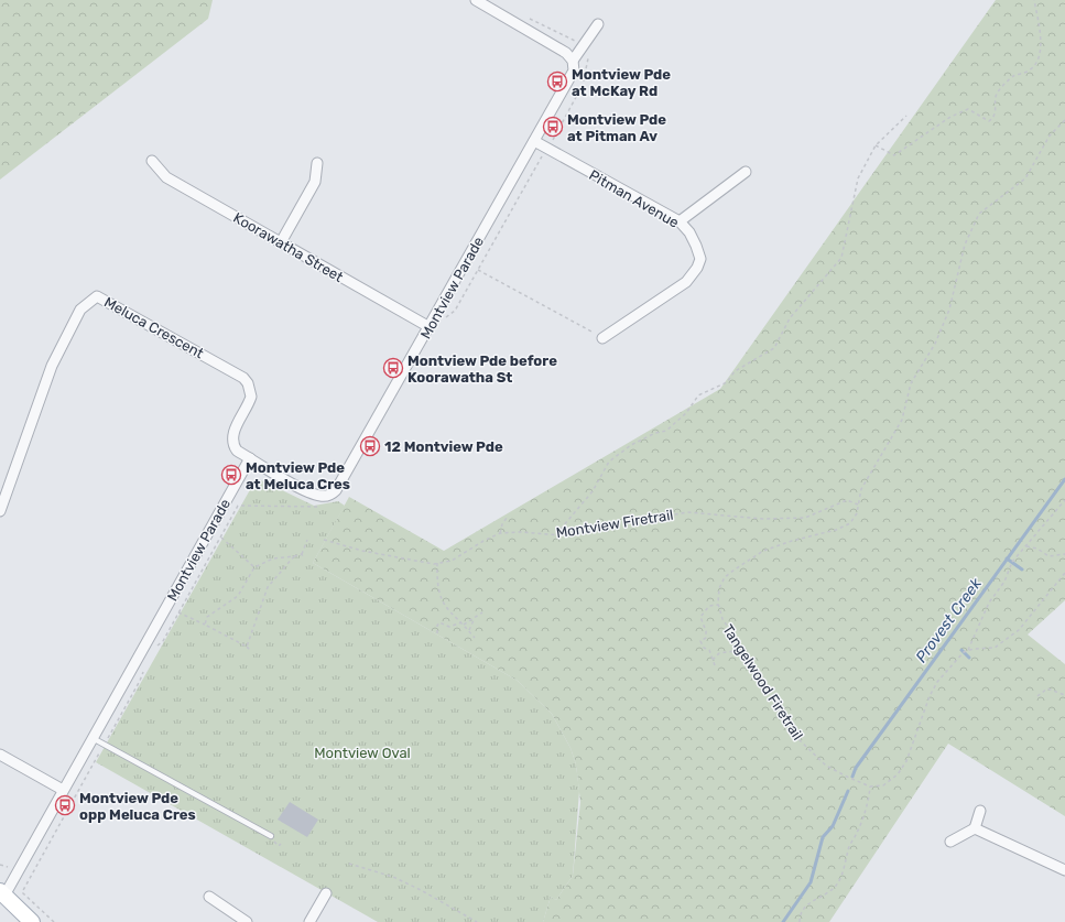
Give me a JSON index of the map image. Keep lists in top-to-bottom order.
{
  "streets": {
    "street": [
      "Pitman Avenue",
      "Koorawatha Street",
      "Montview Parade",
      "Meluca Crescent"
    ],
    "path": ["Montview Firetrail", "Tangelwood Firetrail"]
  },
  "crossings": [
    ["Pitman Avenue", "Montview Parade"],
    ["Koorawatha Street", "Montview Parade"],
    ["Montview Parade", "Meluca Crescent"]
  ],
  "water": ["Provest Creek"],
  "parks": ["Montview Oval"],
  "places": {
    "bus stop": [
      "Montview Pde at McKay Rd",
      "Montview Pde at Pitman Av",
      "Montview Pde before Koorawatha St",
      "12 Montview Pde",
      "Montview Pde at Meluca Cres",
      "Montview Pde opp Meluca Cres"
    ]
  }
}
